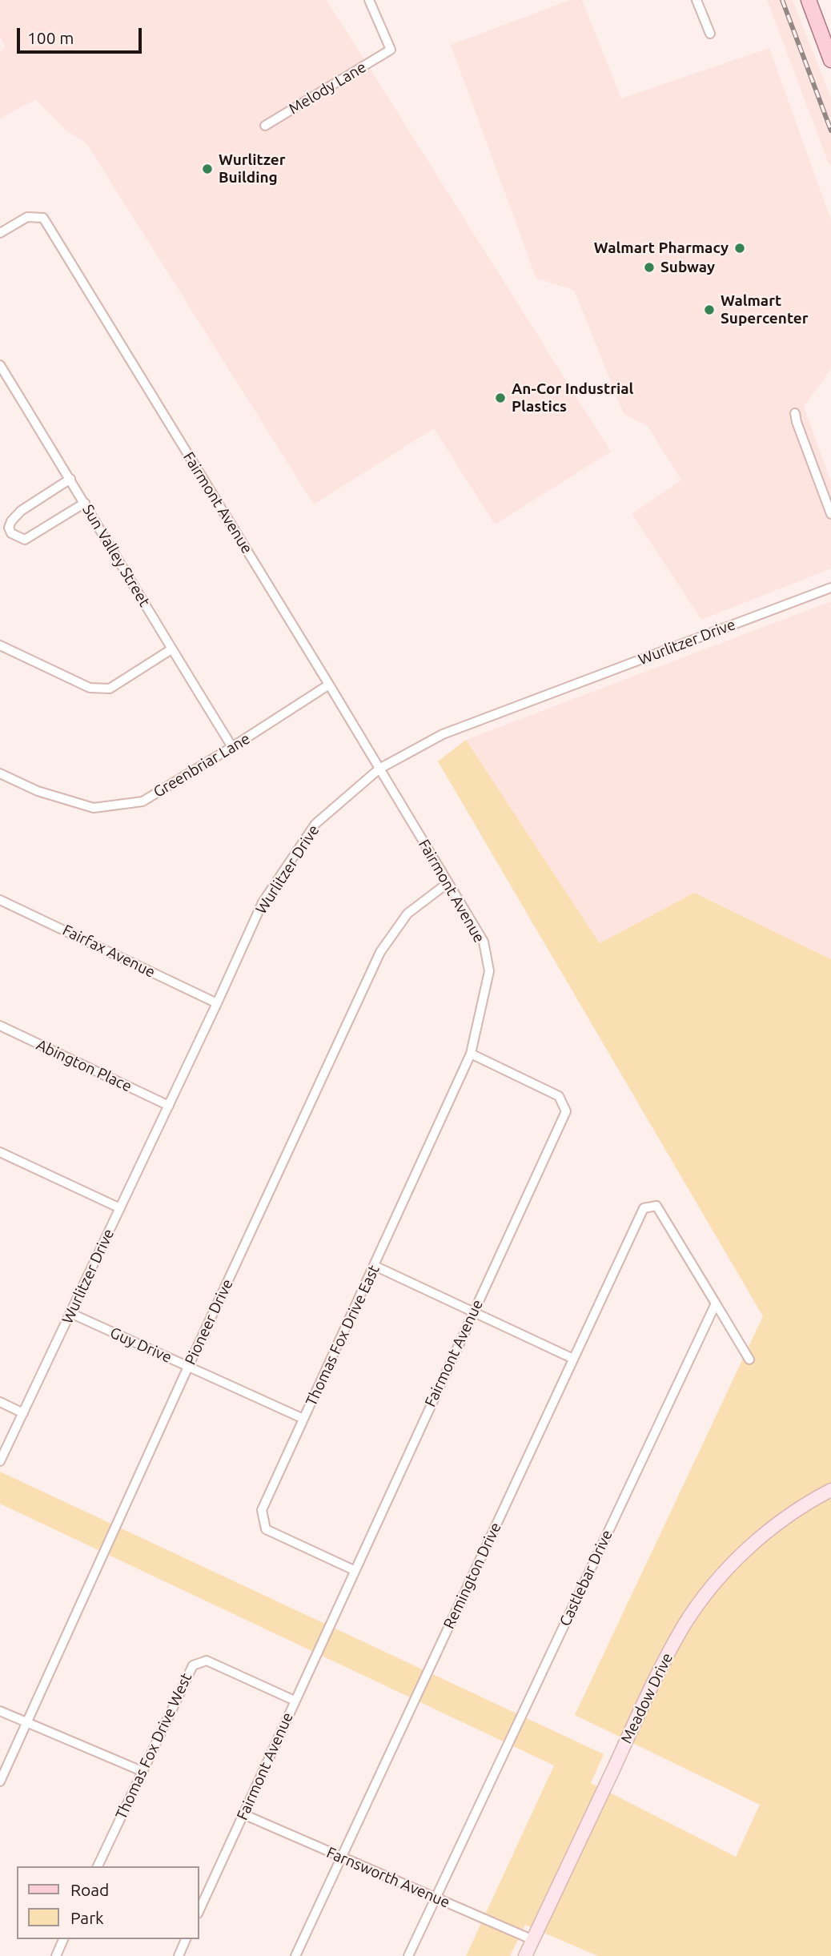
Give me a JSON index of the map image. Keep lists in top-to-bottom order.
{
  "streets": {
    "street": [
      "Melody Lane",
      "Fairmont Avenue",
      "Sun Valley Street",
      "Wurlitzer Drive",
      "Greenbriar Lane",
      "Fairfax Avenue",
      "Abington Place",
      "Pioneer Drive",
      "Thomas Fox Drive East",
      "Guy Drive",
      "Remington Drive",
      "Castlebar Drive",
      "Meadow Drive",
      "Thomas Fox Drive West",
      "Farnsworth Avenue"
    ]
  },
  "crossings": [
    ["Fairmont Avenue", "Wurlitzer Drive"],
    ["Fairmont Avenue", "Greenbriar Lane"],
    ["Fairmont Avenue", "Pioneer Drive"],
    ["Fairmont Avenue", "Thomas Fox Drive East"],
    ["Fairmont Avenue", "Thomas Fox Drive West"],
    ["Fairmont Avenue", "Farnsworth Avenue"],
    ["Sun Valley Street", "Greenbriar Lane"],
    ["Wurlitzer Drive", "Fairfax Avenue"],
    ["Wurlitzer Drive", "Abington Place"],
    ["Wurlitzer Drive", "Guy Drive"],
    ["Pioneer Drive", "Guy Drive"],
    ["Thomas Fox Drive East", "Guy Drive"],
    ["Remington Drive", "Castlebar Drive"],
    ["Remington Drive", "Farnsworth Avenue"],
    ["Castlebar Drive", "Farnsworth Avenue"],
    ["Meadow Drive", "Farnsworth Avenue"]
  ],
  "places": [
    "Wurlitzer Building",
    "Walmart Pharmacy",
    "Subway",
    "Walmart Supercenter",
    "An-Cor Industrial Plastics"
  ],
  "legend": ["Road", "Park"],
  "scale_bar": "100 m"
}
